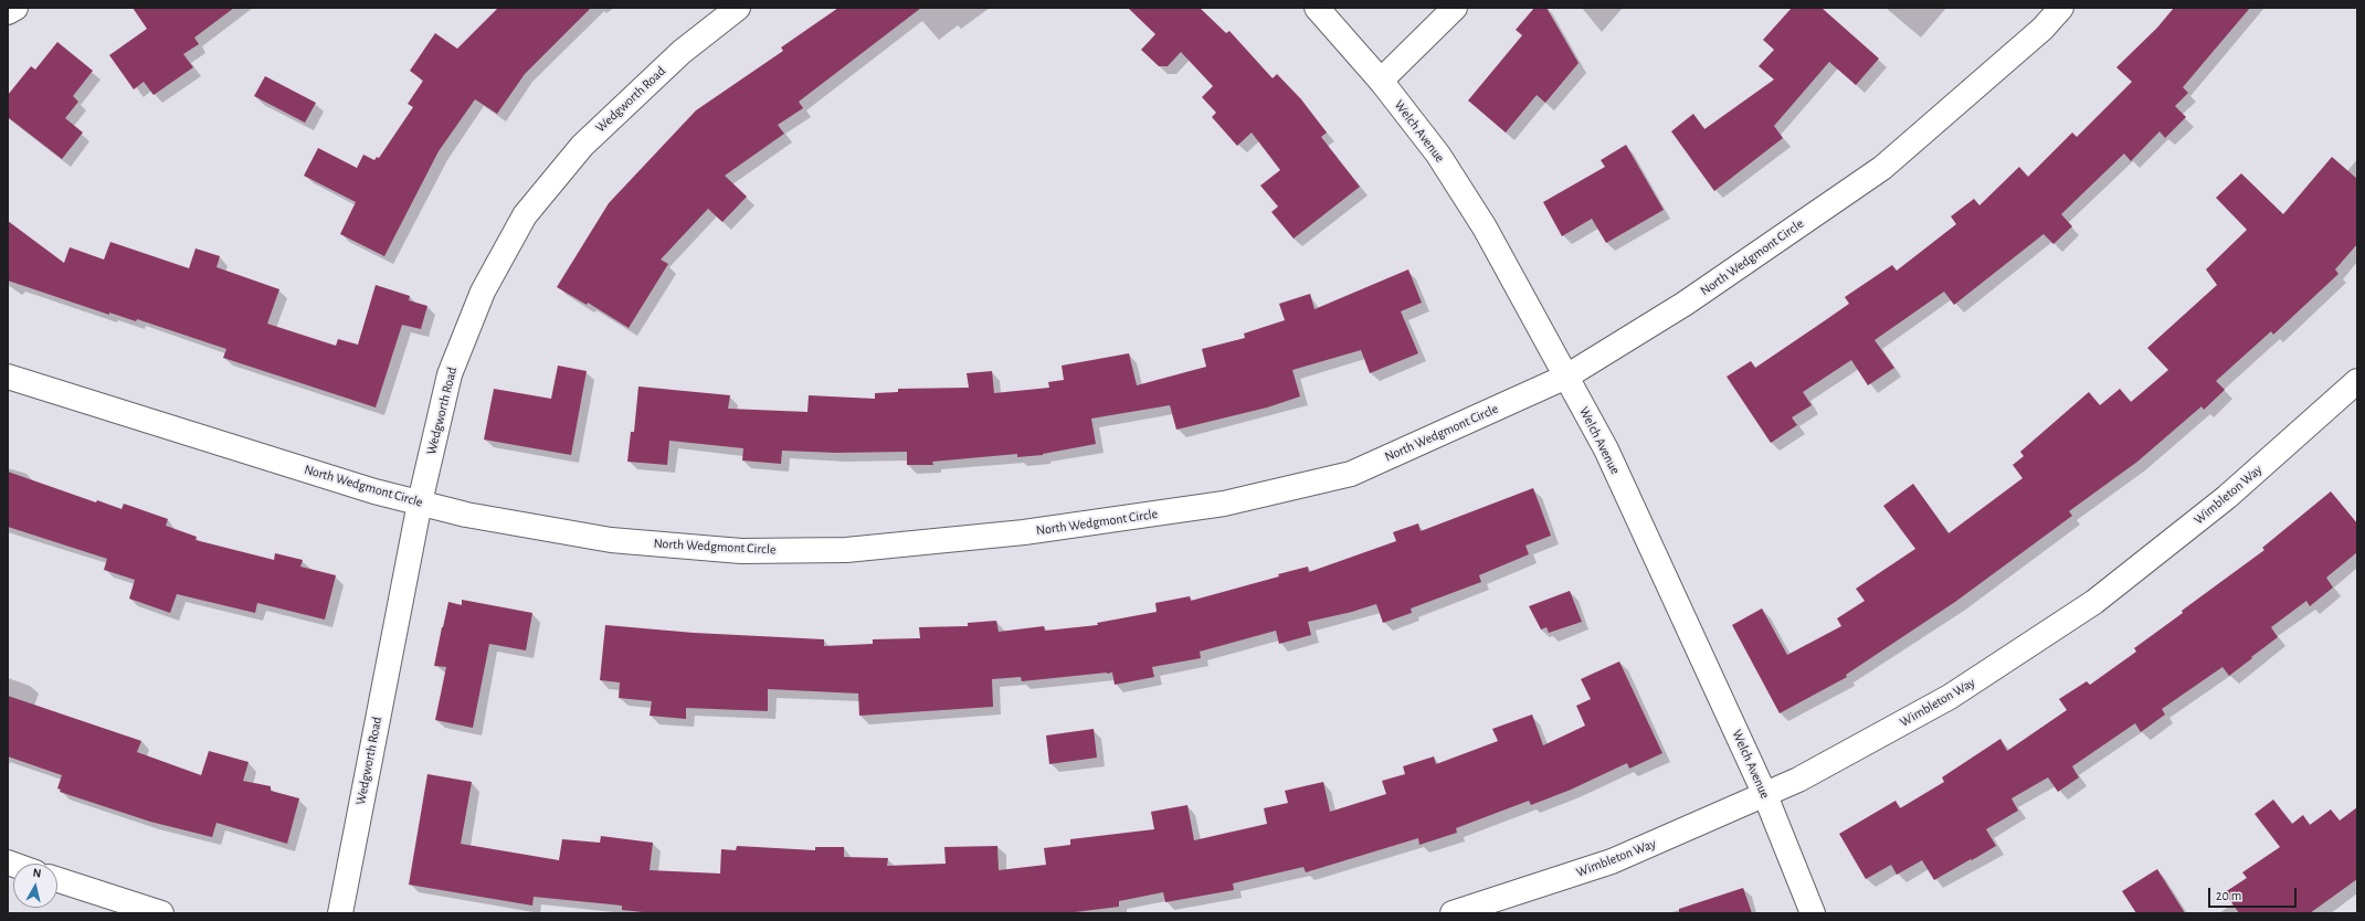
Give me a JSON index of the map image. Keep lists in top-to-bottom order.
{
  "streets": {
    "street": [
      "Wedgworth Road",
      "Welch Avenue",
      "North Wedgmont Circle",
      "Wimbleton Way"
    ]
  },
  "crossings": [
    ["Wedgworth Road", "North Wedgmont Circle"],
    ["Welch Avenue", "North Wedgmont Circle"],
    ["Welch Avenue", "Wimbleton Way"]
  ],
  "scale_bar": "20 m",
  "north": "top"
}
